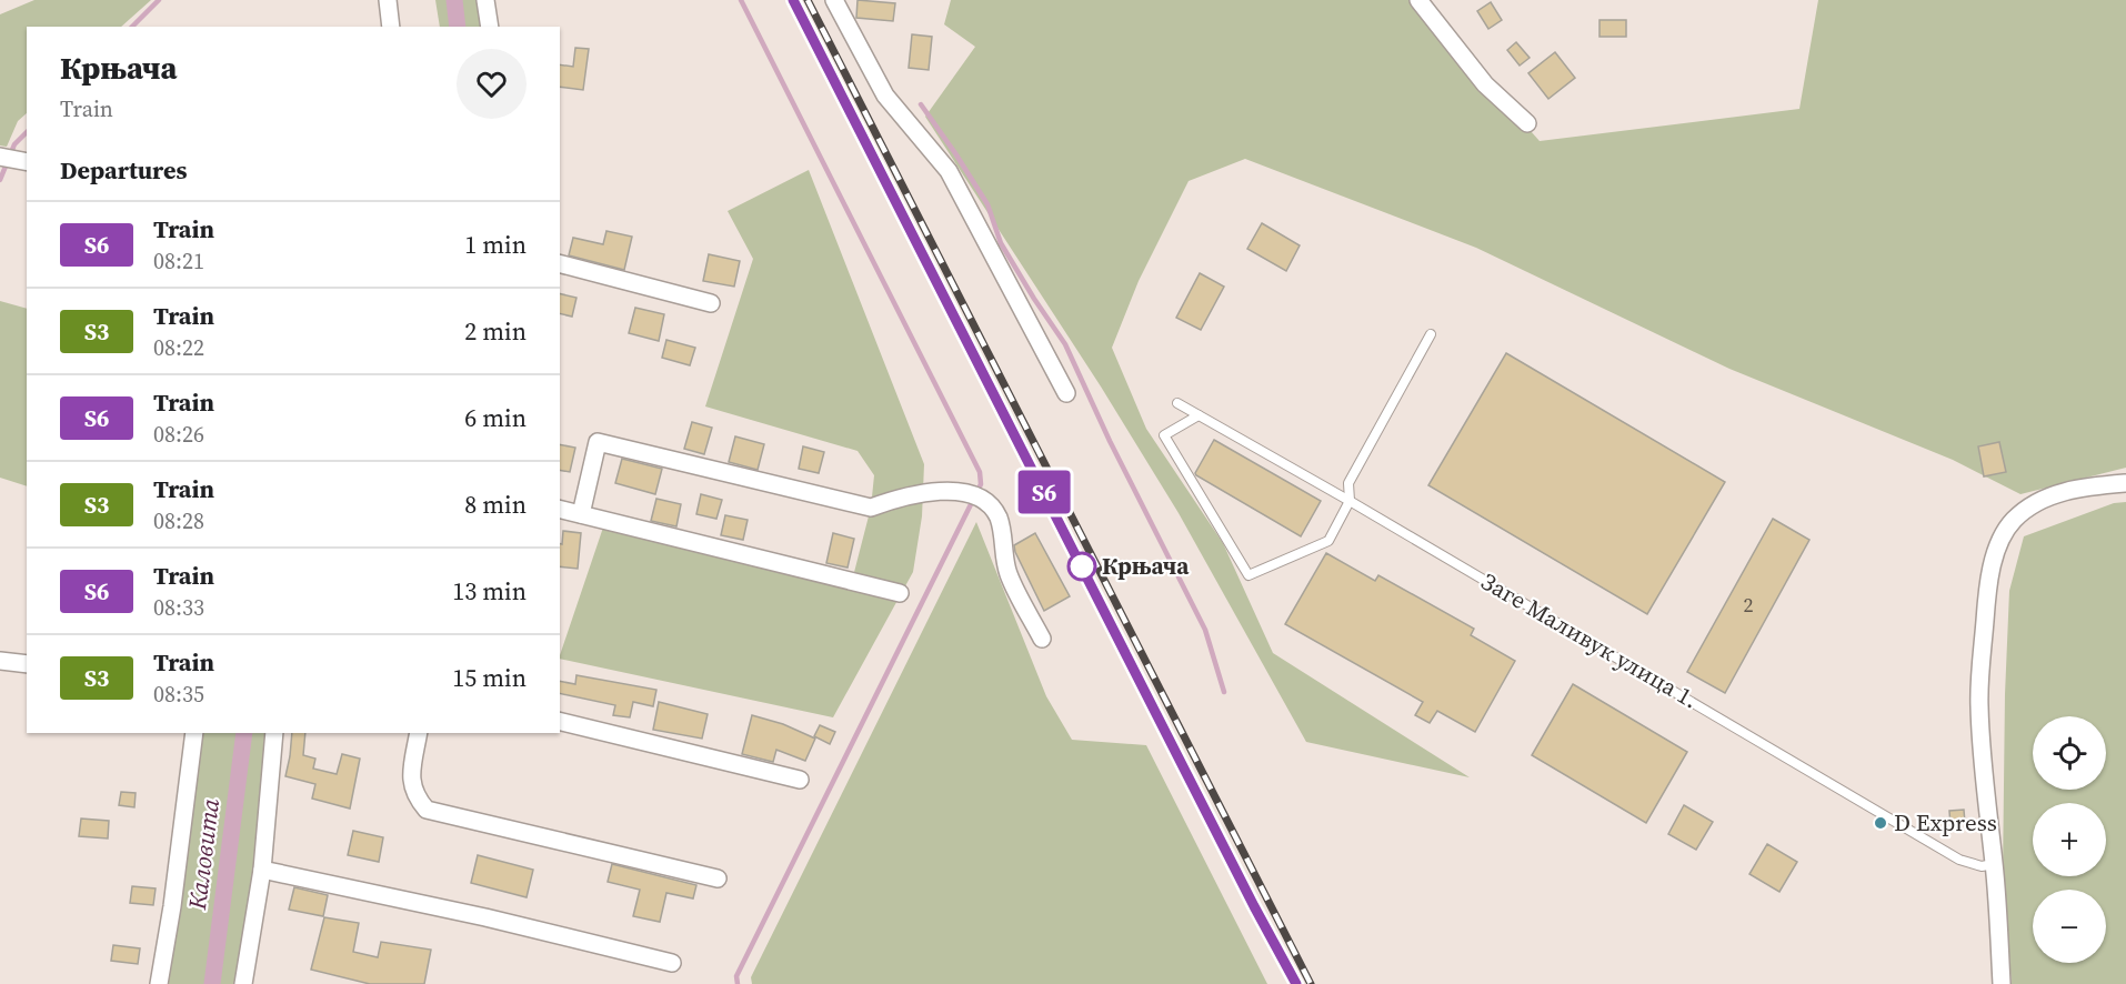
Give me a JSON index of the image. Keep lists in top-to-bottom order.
{
  "streets": {
    "lane": ["Заге Маливук улица 1."]
  },
  "water": ["Каловита"],
  "places": ["Крњача", "D Express"],
  "house_numbers": ["2"],
  "page": {
    "on_map": "S6",
    "heading": [
      ["Крњача", "Train"],
      "Departures"
    ],
    "list": [
      {
        "mark": "S6",
        "name": "Train",
        "note": "08:21",
        "value": "1 min"
      },
      {
        "mark": "S3",
        "name": "Train",
        "note": "08:22",
        "value": "2 min"
      },
      {
        "mark": "S6",
        "name": "Train",
        "note": "08:26",
        "value": "6 min"
      },
      {
        "mark": "S3",
        "name": "Train",
        "note": "08:28",
        "value": "8 min"
      },
      {
        "mark": "S6",
        "name": "Train",
        "note": "08:33",
        "value": "13 min"
      },
      {
        "mark": "S3",
        "name": "Train",
        "note": "08:35",
        "value": "15 min"
      }
    ],
    "map_buttons": ["+", "−"]
  }
}
